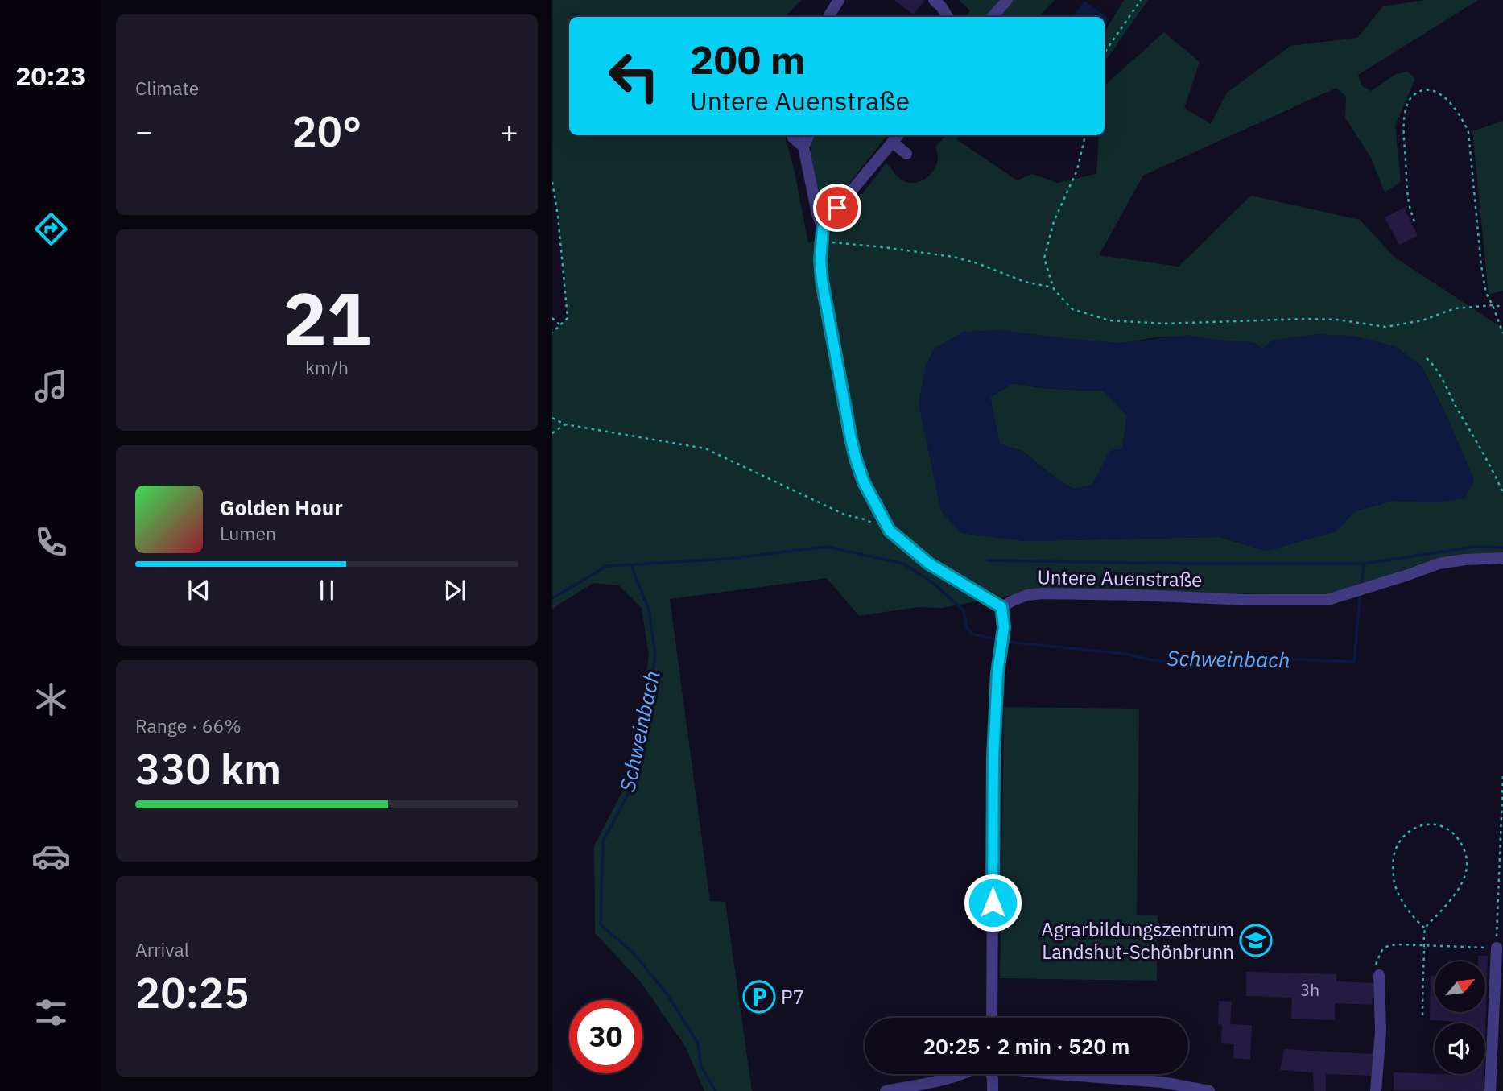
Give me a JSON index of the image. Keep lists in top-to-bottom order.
{
  "streets": {
    "street": ["Untere Auenstraße"]
  },
  "water": ["Schweinbach"],
  "places": {
    "school or university": ["Agrarbildungszentrum Landshut-Schönbrunn"],
    "parking": ["P7"]
  },
  "house_numbers": ["3h"],
  "north": "top right",
  "page": {
    "tabs": "20:23",
    "tile": [
      "Climate",
      ["21", "km/h"],
      ["Range · 66%", "330 km"],
      ["Arrival", "20:25"]
    ],
    "turn": ["200 m", "Untere Auenstraße"],
    "heat": ["−", "20°", "+"],
    "song": ["Golden Hour", "Lumen"],
    "limit": "30",
    "trip": "20:25 · 2 min · 520 m"
  }
}
